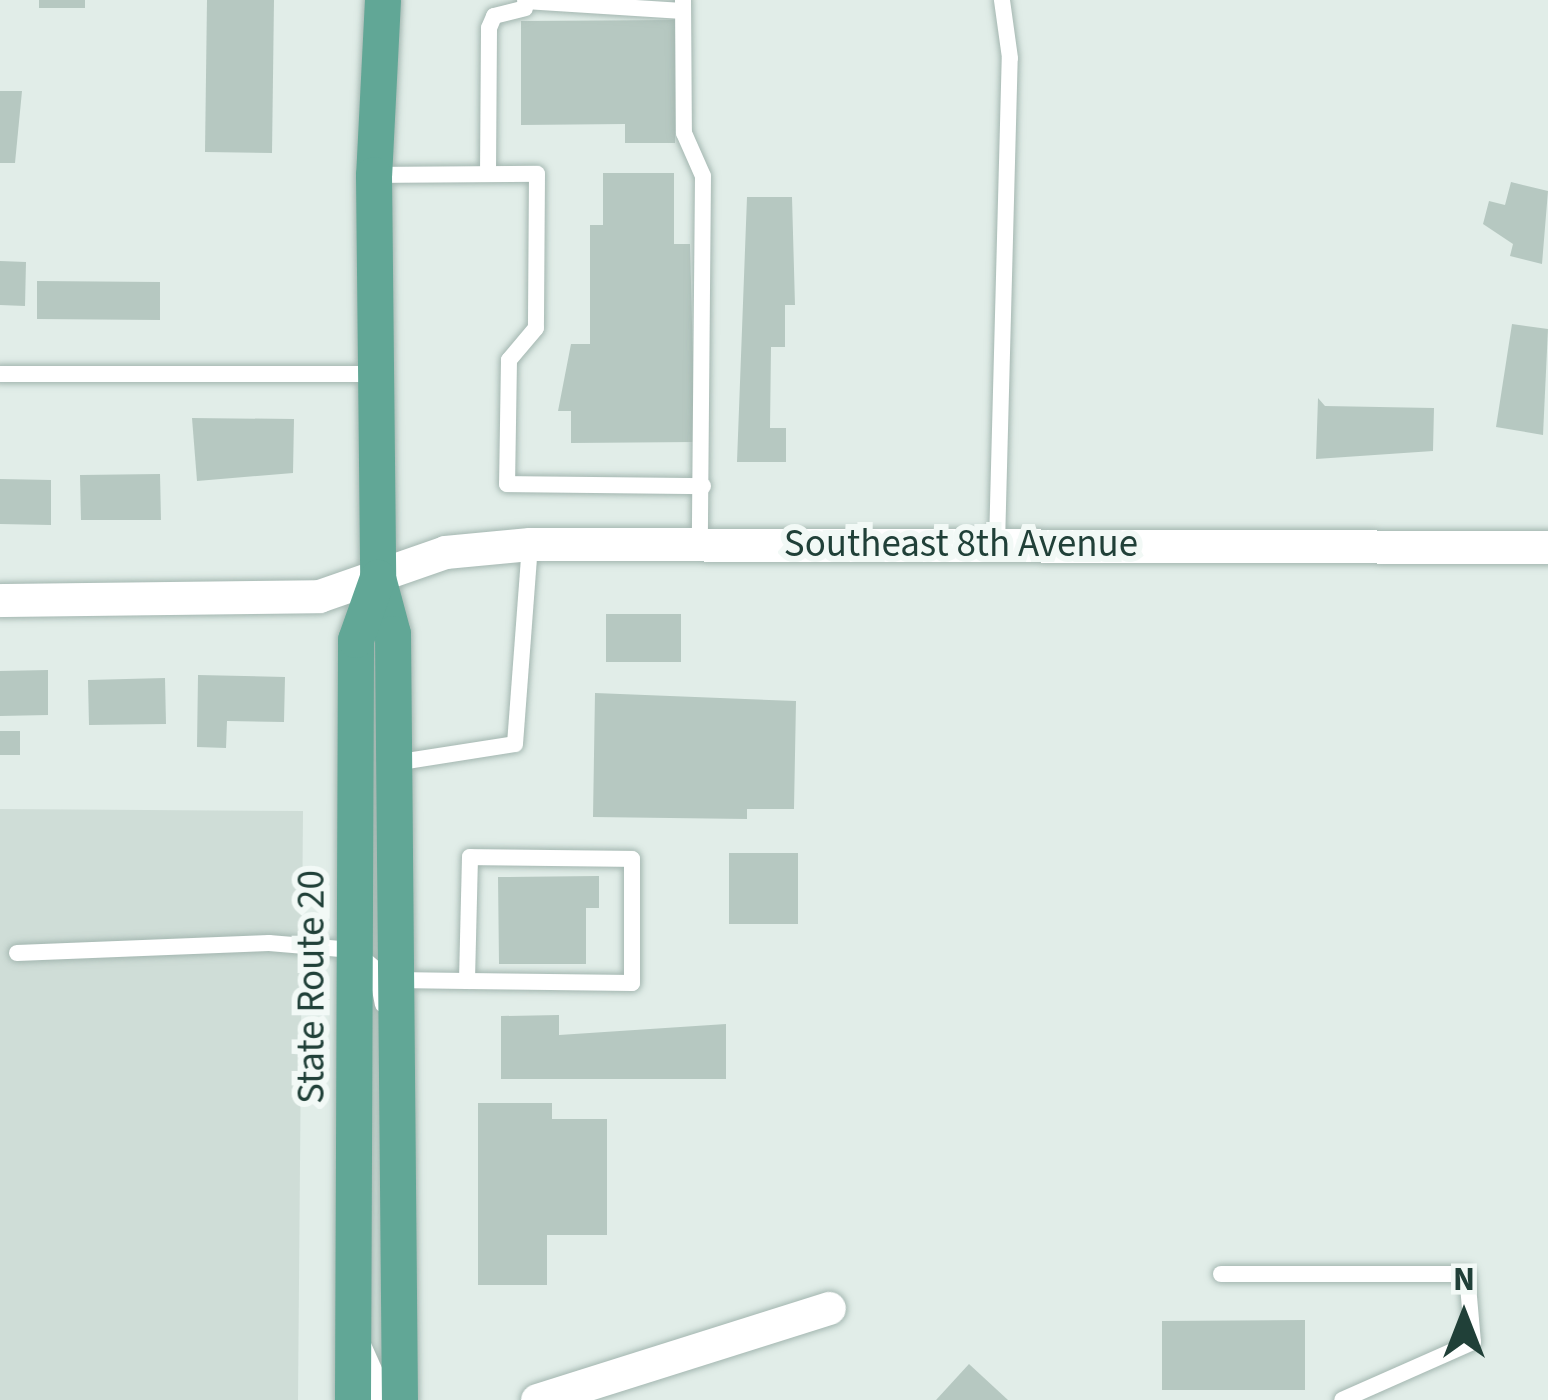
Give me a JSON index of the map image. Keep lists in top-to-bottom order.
{
  "streets": {
    "main road": ["State Route 20"],
    "street": ["Southeast 8th Avenue"]
  },
  "crossings": [
    ["Southeast 8th Avenue", "State Route 20"]
  ],
  "north": "top"
}
